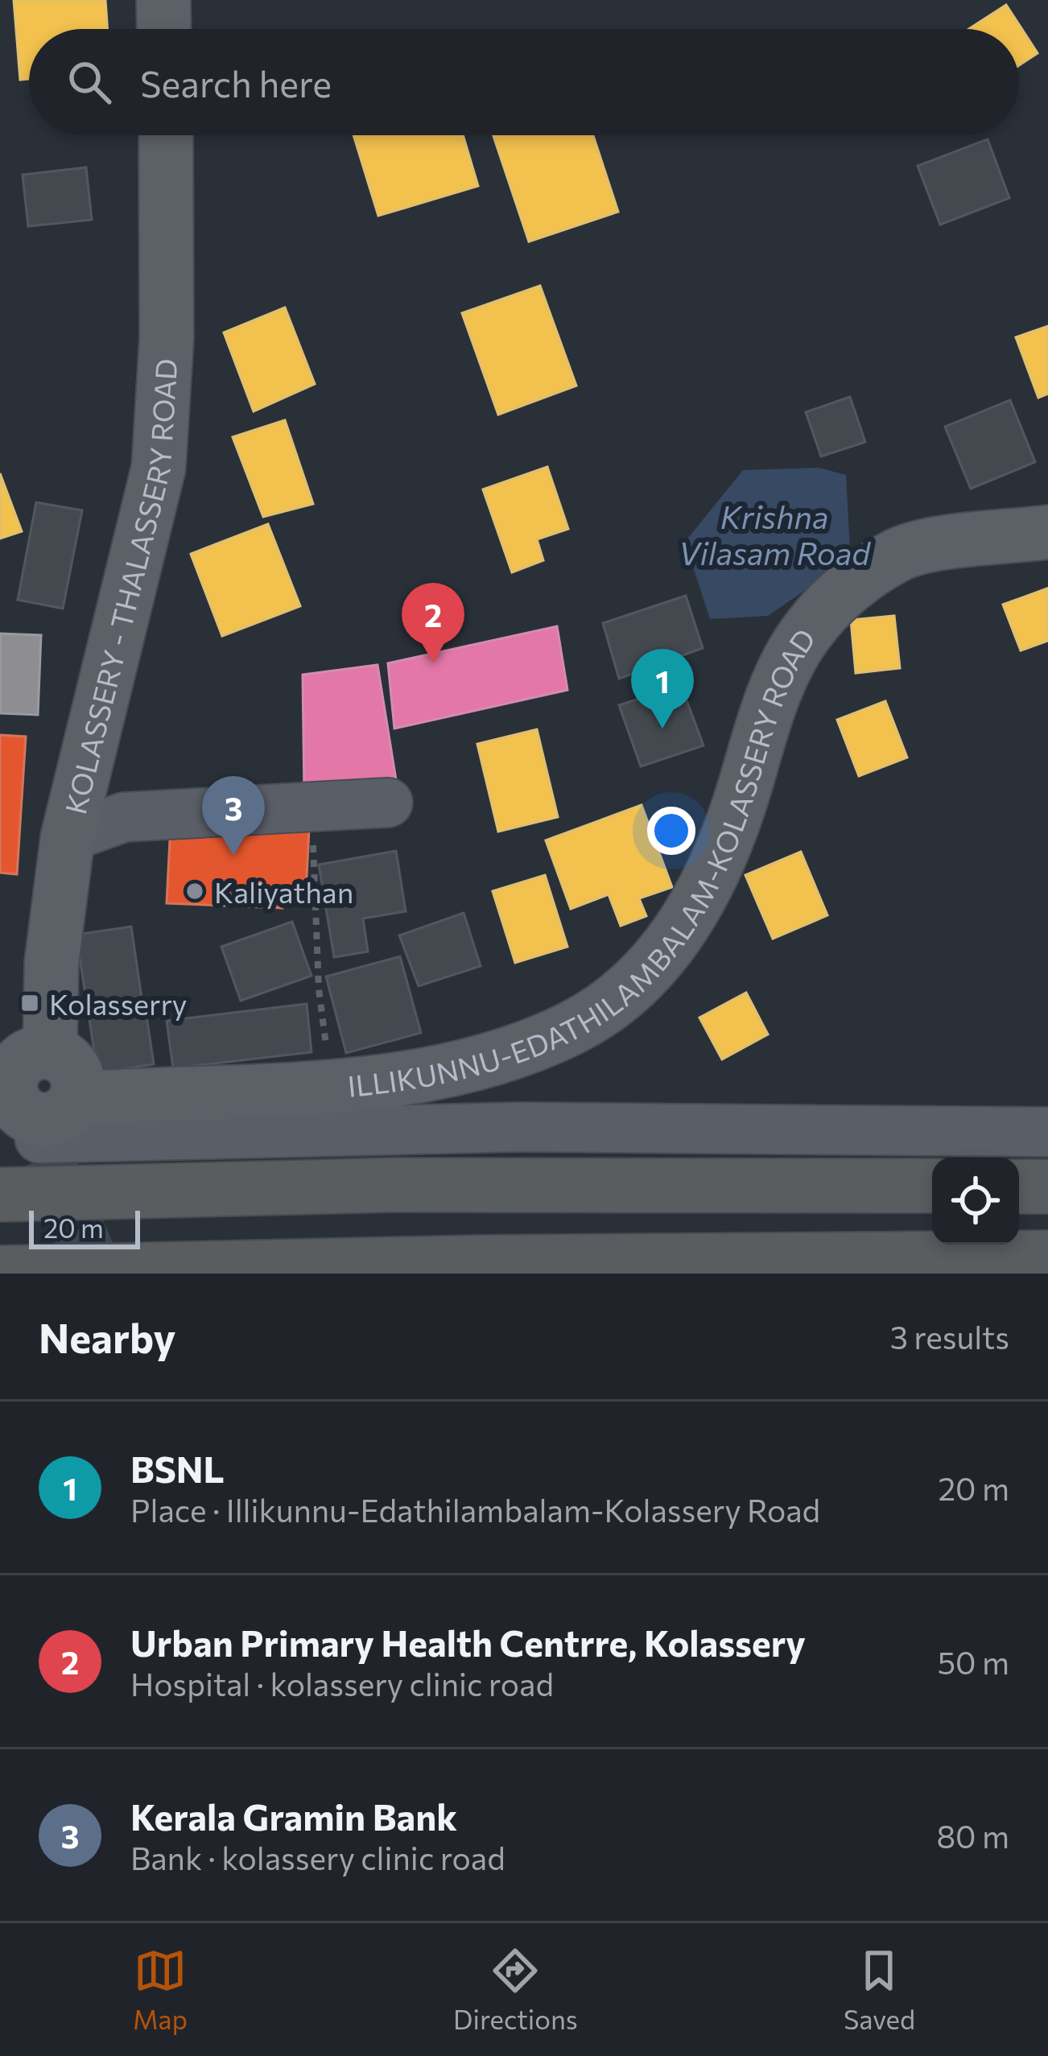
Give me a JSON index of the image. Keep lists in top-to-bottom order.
{
  "streets": {
    "main road": ["KOLASSERY - THALASSERY ROAD", "ILLIKUNNU-EDATHILAMBALAM-KOLASSERY ROAD"]
  },
  "crossings": [
    ["KOLASSERY - THALASSERY ROAD", "ILLIKUNNU-EDATHILAMBALAM-KOLASSERY ROAD"]
  ],
  "water": ["Krishna Vilasam Road"],
  "places": {
    "other": ["Kaliyathan"],
    "transit": ["Kolasserry"]
  },
  "scale_bar": "20 m",
  "page": {
    "search": "Search here",
    "pins": ["2", "1", "3"],
    "scale": "20 m",
    "heading": ["Nearby", "3 results"],
    "list": [
      {
        "mark": "1",
        "name": "BSNL",
        "note": "Place · Illikunnu-Edathilambalam-Kolassery Road",
        "value": "20 m"
      },
      {
        "mark": "2",
        "name": "Urban Primary Health Centrre, Kolassery",
        "note": "Hospital · kolassery clinic road",
        "value": "50 m"
      },
      {
        "mark": "3",
        "name": "Kerala Gramin Bank",
        "note": "Bank · kolassery clinic road",
        "value": "80 m"
      }
    ],
    "nav": ["Map", "Directions", "Saved"]
  }
}
